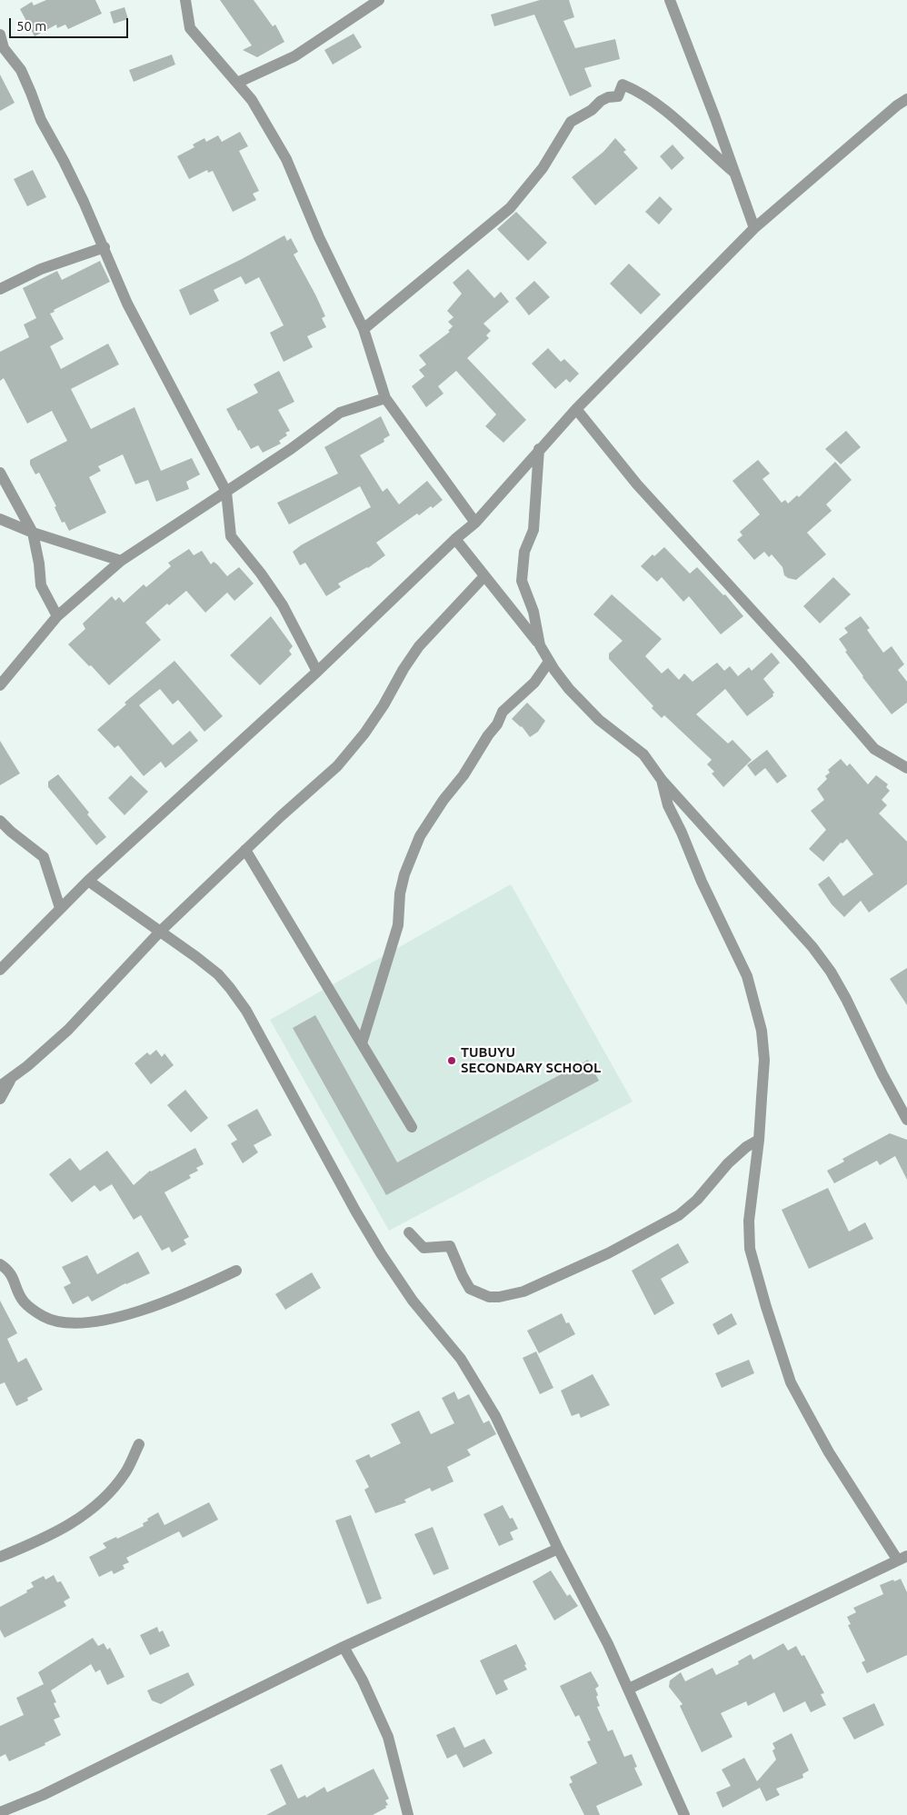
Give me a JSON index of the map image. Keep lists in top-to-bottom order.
{
  "places": ["TUBUYU SECONDARY SCHOOL"],
  "scale_bar": "50 m"
}
